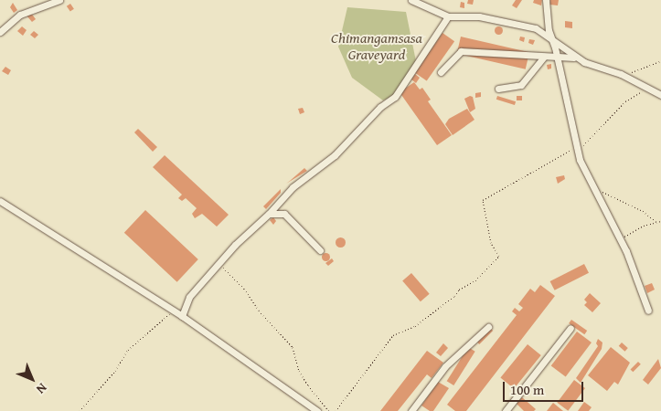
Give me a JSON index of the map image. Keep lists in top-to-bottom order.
{
  "parks": ["Chimangamsasa Graveyard"],
  "scale_bar": "100 m",
  "north": "bottom right"
}
